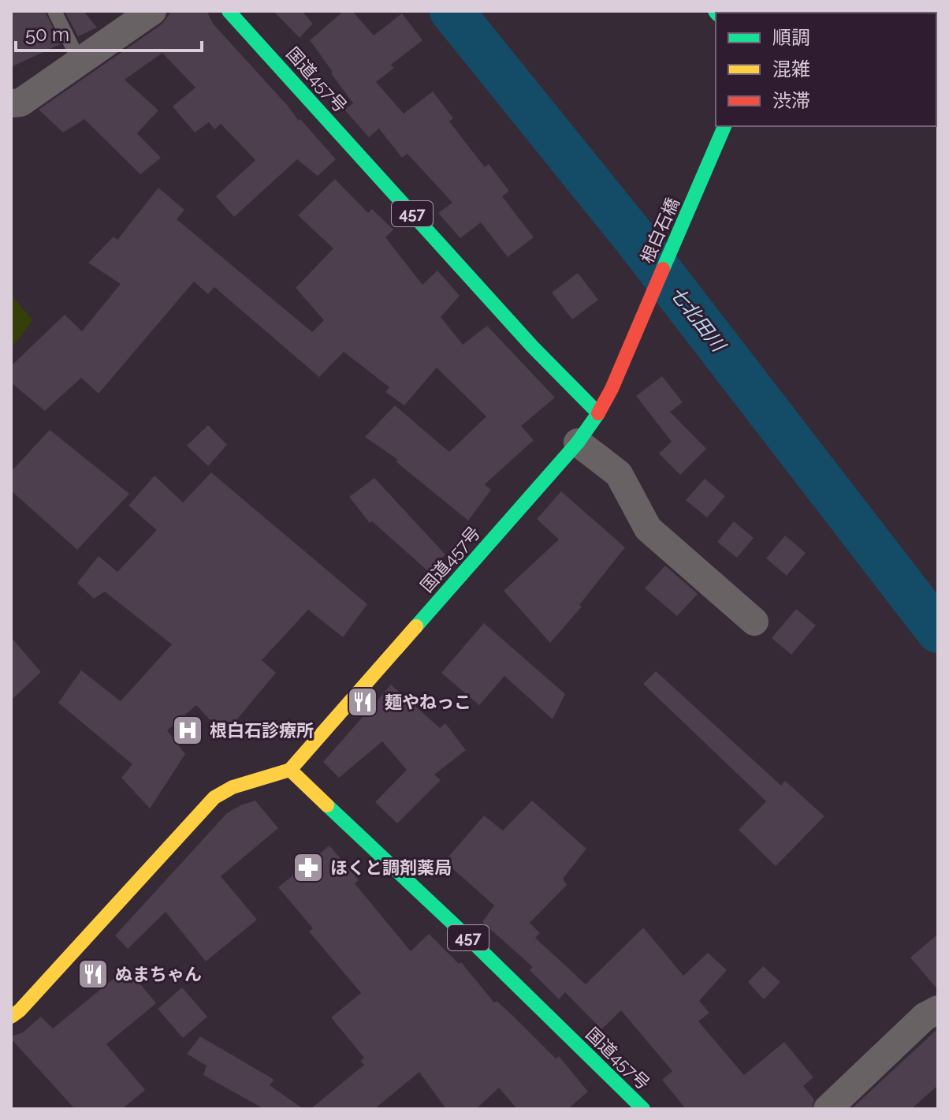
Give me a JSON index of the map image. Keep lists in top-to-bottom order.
{
  "streets": {
    "main road": ["国道457号", "457", "根白石橋"]
  },
  "crossings": [
    ["国道457号", "根白石橋"]
  ],
  "water": ["七北田川"],
  "places": {
    "restaurant": ["麺やねっこ", "ぬまちゃん"],
    "hospital": ["根白石診療所"],
    "pharmacy": ["ほくと調剤薬局"]
  },
  "legend": ["順調", "混雑", "渋滞"],
  "scale_bar": "50 m"
}
